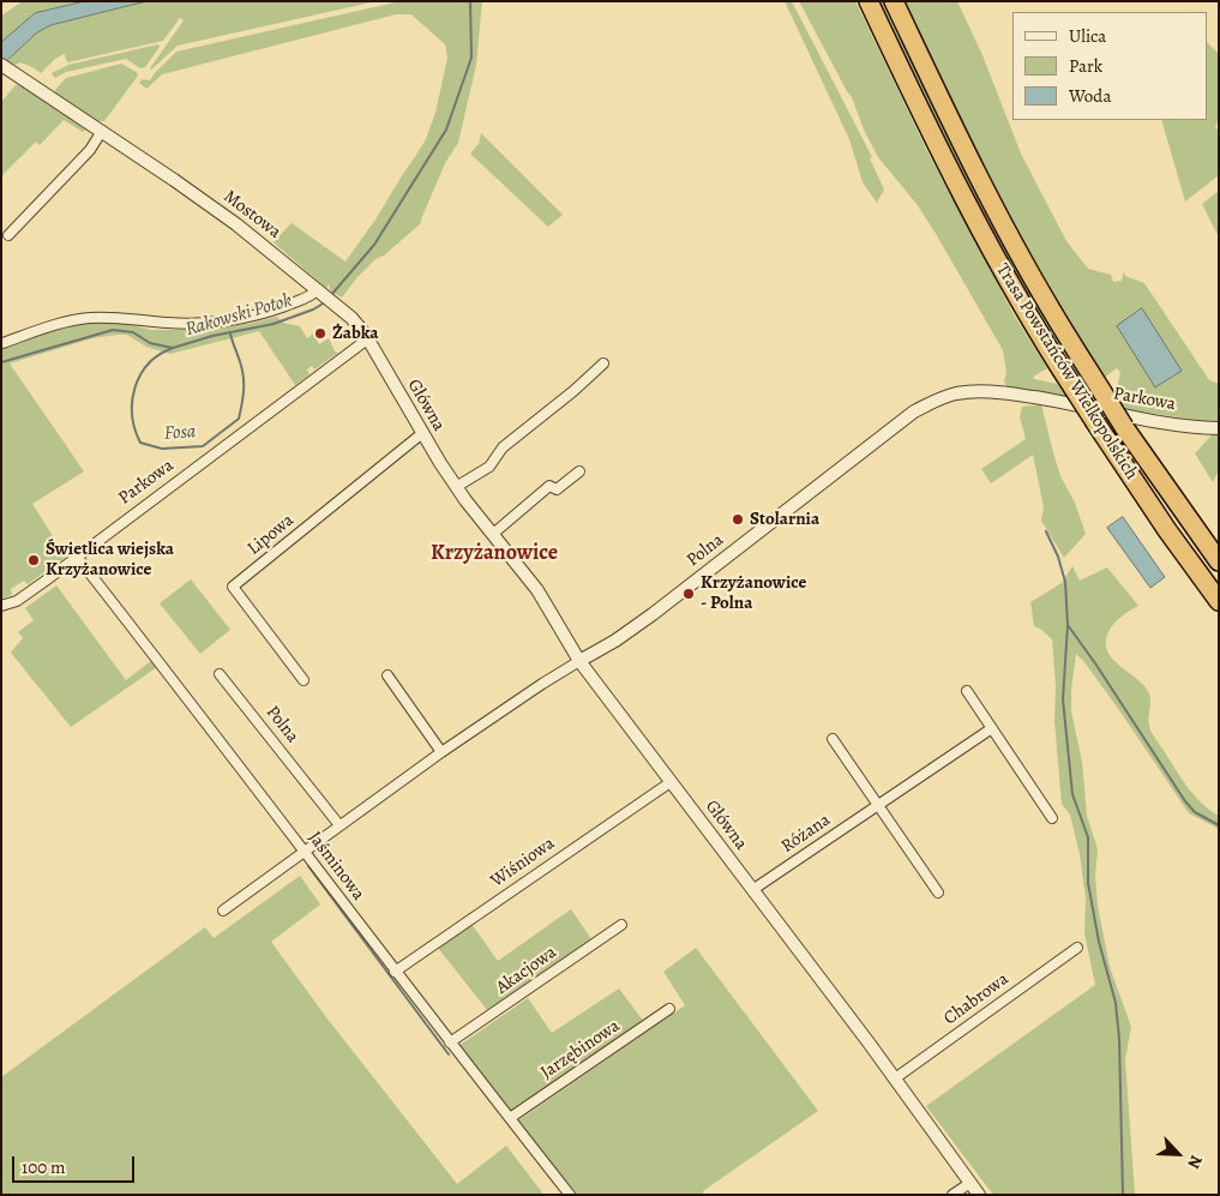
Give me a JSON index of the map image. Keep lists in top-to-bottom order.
{
  "streets": {
    "highway": ["Trasa Powstańców Wielkopolskich"],
    "street": [
      "Mostowa",
      "Parkowa",
      "Główna",
      "Lipowa",
      "Polna",
      "Różana",
      "Wiśniowa",
      "Jaśminowa",
      "Akacjowa",
      "Chabrowa",
      "Jarzębinowa"
    ]
  },
  "crossings": [
    ["Mostowa", "Parkowa"],
    ["Mostowa", "Główna"],
    ["Parkowa", "Główna"],
    ["Parkowa", "Polna"],
    ["Parkowa", "Jaśminowa"],
    ["Główna", "Lipowa"],
    ["Główna", "Polna"],
    ["Główna", "Różana"],
    ["Główna", "Wiśniowa"],
    ["Główna", "Chabrowa"],
    ["Polna", "Jaśminowa"],
    ["Wiśniowa", "Jaśminowa"],
    ["Jaśminowa", "Akacjowa"],
    ["Jaśminowa", "Jarzębinowa"]
  ],
  "districts": ["Krzyżanowice"],
  "water": ["Rakowski Potok", "Fosa"],
  "places": [
    "Żabka",
    "Stolarnia",
    "Świetlica wiejska Krzyżanowice",
    "Krzyżanowice - Polna"
  ],
  "legend": ["Ulica", "Park", "Woda"],
  "scale_bar": "100 m",
  "north": "bottom right"
}
